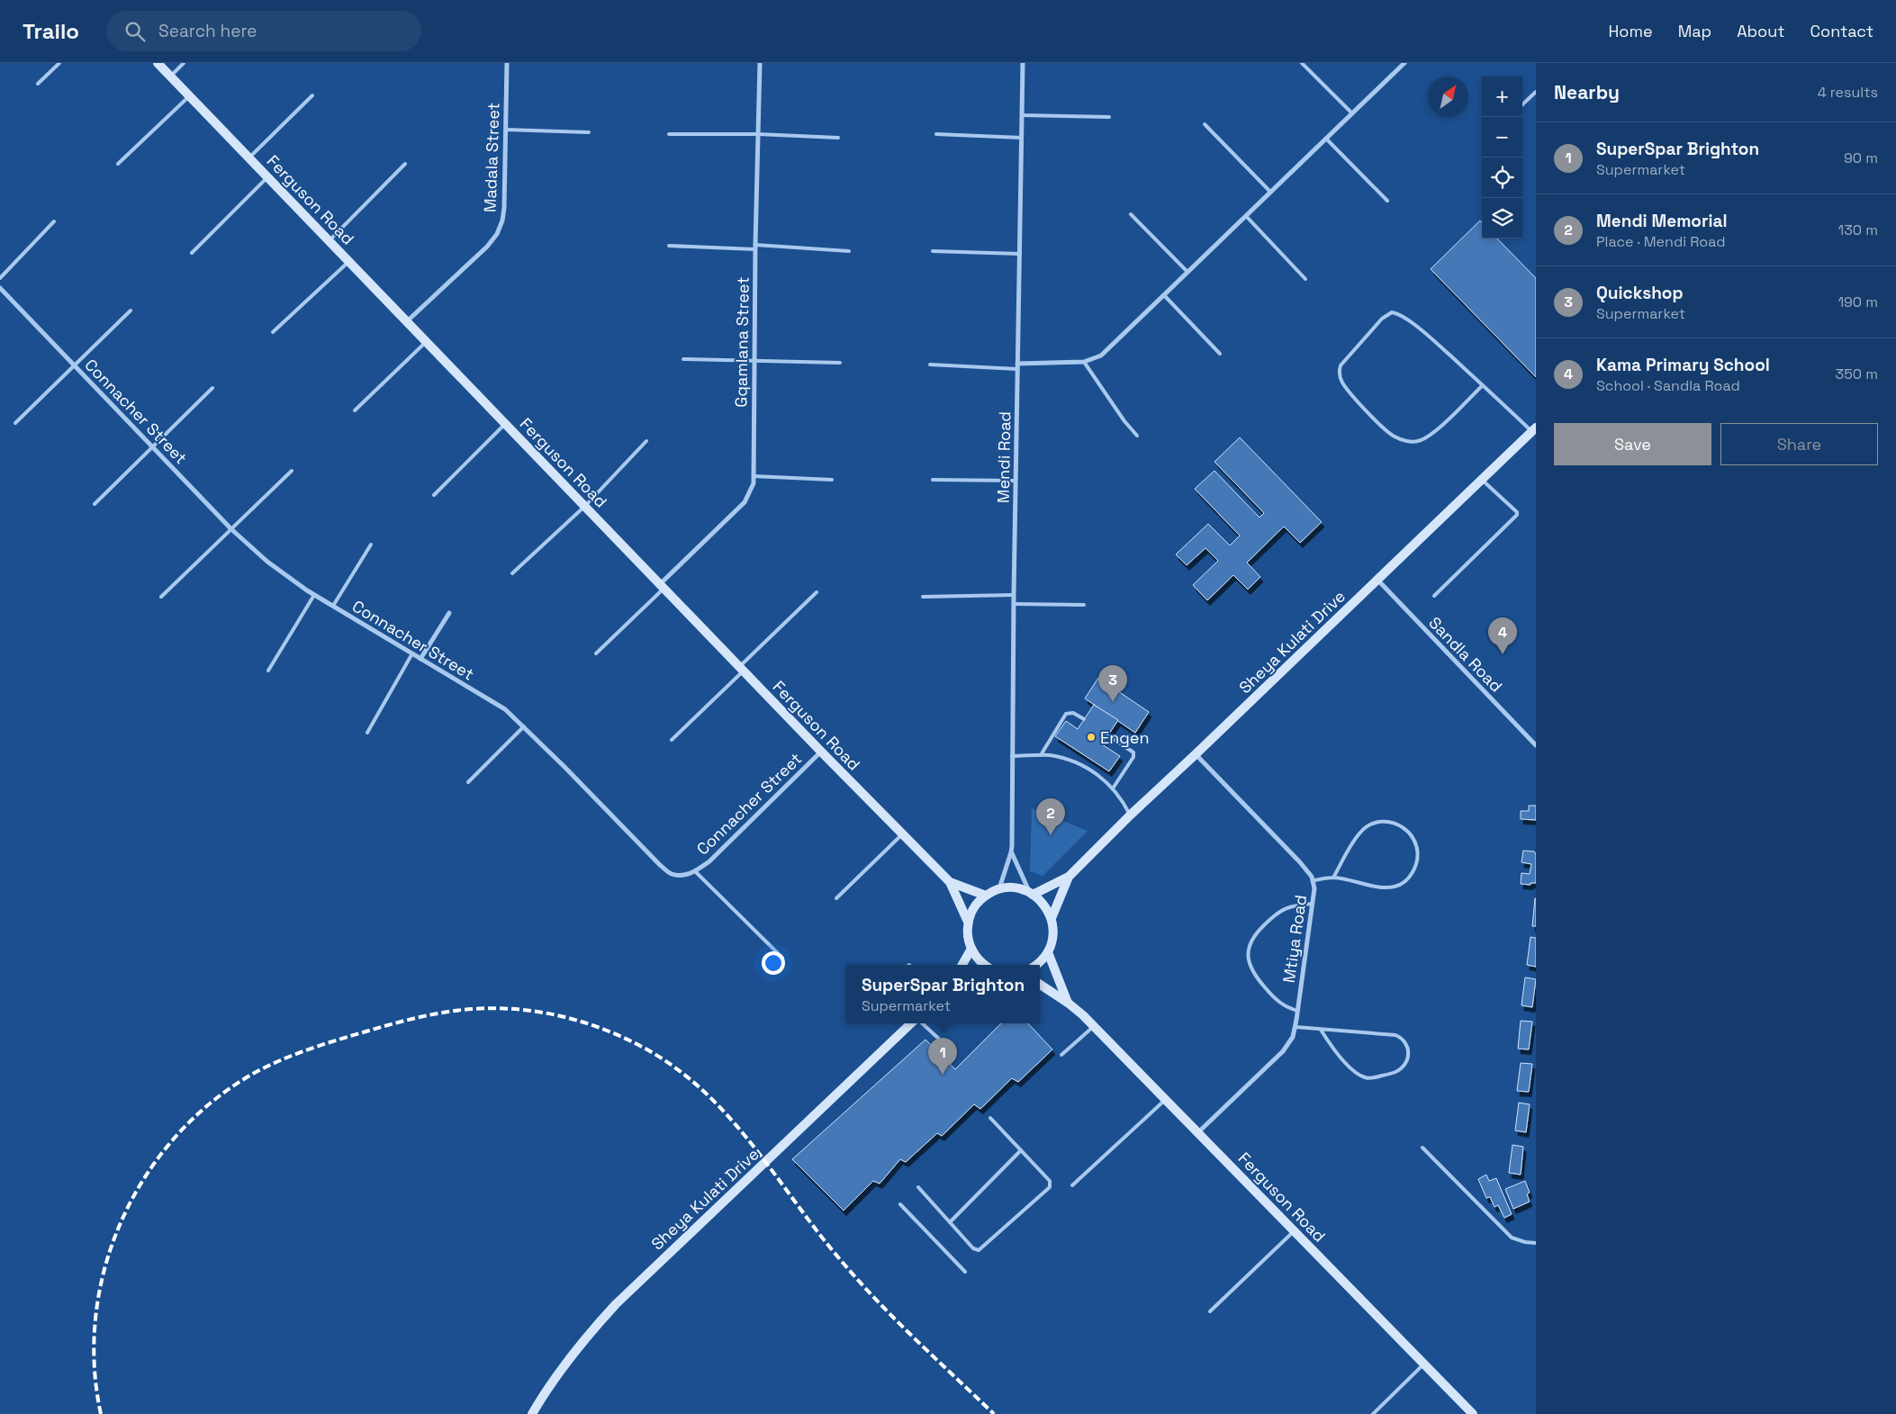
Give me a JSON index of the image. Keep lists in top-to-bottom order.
{
  "streets": {
    "street": [
      "Madala Street",
      "Ferguson Road",
      "Gqamlana Street",
      "Connacher Street",
      "Mendi Road",
      "Sheya Kulati Drive",
      "Sandla Road",
      "Mtiya Road"
    ]
  },
  "crossings": [
    ["Madala Street", "Ferguson Road"],
    ["Ferguson Road", "Gqamlana Street"],
    ["Ferguson Road", "Connacher Street"],
    ["Ferguson Road", "Mtiya Road"],
    ["Mendi Road", "Sheya Kulati Drive"],
    ["Sheya Kulati Drive", "Sandla Road"],
    ["Sheya Kulati Drive", "Mtiya Road"]
  ],
  "places": ["Engen"],
  "north": "top right",
  "page": {
    "header": "Trailo",
    "search": "Search here",
    "nav": [
      "Home",
      "Map",
      "About",
      "Contact"
    ],
    "heading": ["Nearby", "4 results"],
    "map_buttons": ["+", "−"],
    "list": [
      {
        "mark": "1",
        "name": "SuperSpar Brighton",
        "note": "Supermarket",
        "value": "90 m"
      },
      {
        "mark": "2",
        "name": "Mendi Memorial",
        "note": "Place · Mendi Road",
        "value": "130 m"
      },
      {
        "mark": "3",
        "name": "Quickshop",
        "note": "Supermarket",
        "value": "190 m"
      },
      {
        "mark": "4",
        "name": "Kama Primary School",
        "note": "School · Sandla Road",
        "value": "350 m"
      }
    ],
    "buttons": ["Save", "Share"],
    "pins": [
      "4",
      "3",
      "2",
      "1"
    ],
    "popup": ["SuperSpar Brighton", "Supermarket"]
  }
}
